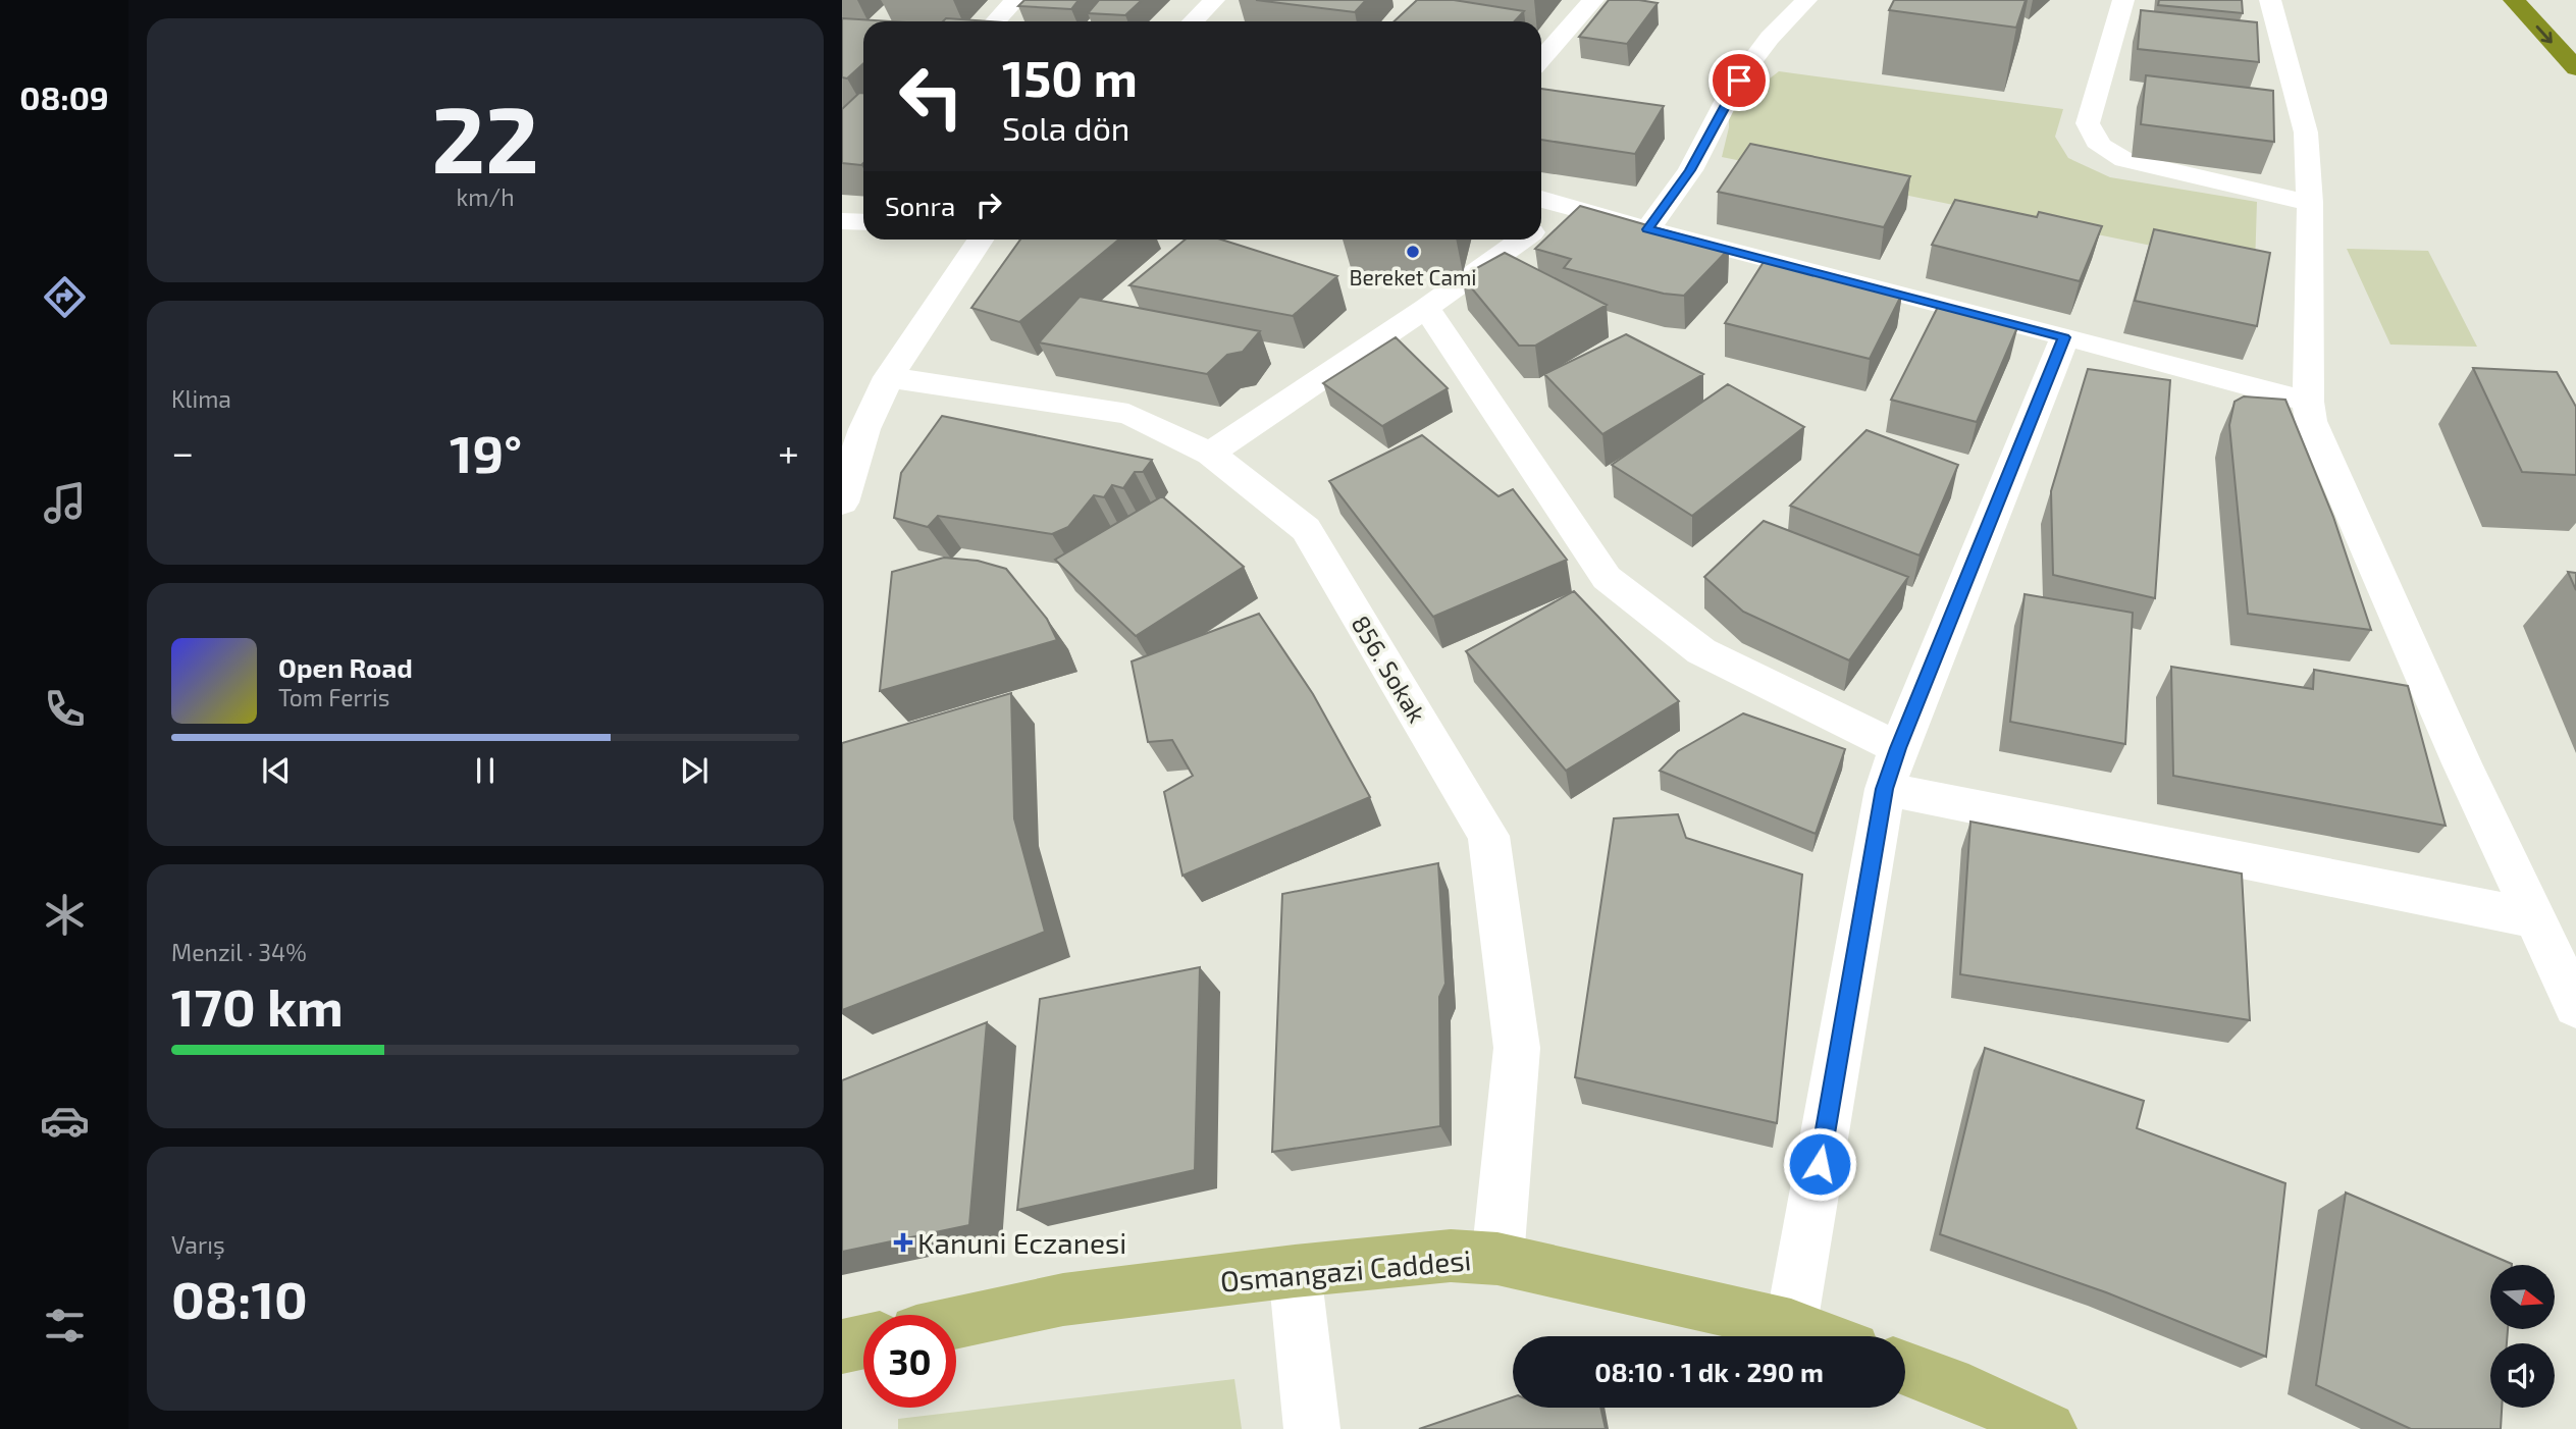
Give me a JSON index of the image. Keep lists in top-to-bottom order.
{
  "streets": {
    "main road": ["Osmangazi Caddesi"],
    "street": ["856. Sokak"]
  },
  "crossings": [
    ["856. Sokak", "Osmangazi Caddesi"]
  ],
  "places": {
    "other": ["Bereket Cami"],
    "health": ["Kanuni Eczanesi"]
  },
  "north": "right",
  "page": {
    "tabs": "08:09",
    "tile": [
      ["22", "km/h"],
      "Klima",
      ["Menzil · 34%", "170 km"],
      ["Varış", "08:10"]
    ],
    "turn": ["150 m", "Sola dön"],
    "then": "Sonra",
    "heat": ["−", "19°", "+"],
    "song": ["Open Road", "Tom Ferris"],
    "limit": "30",
    "trip": "08:10 · 1 dk · 290 m"
  }
}
